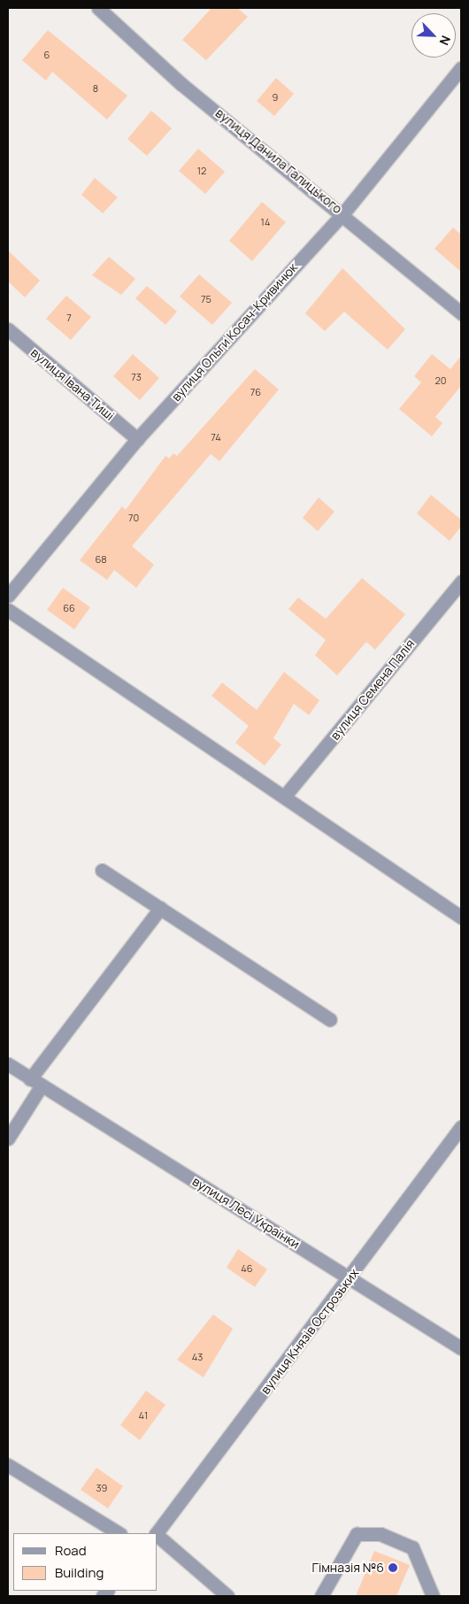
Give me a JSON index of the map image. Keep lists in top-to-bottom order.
{
  "streets": {
    "street": [
      "вулиця Данила Галицького",
      "вулиця Ольги Косач-Кривинюк",
      "вулиця Івана Тиші",
      "вулиця Семена Палія",
      "вулиця Лесі Українки",
      "вулиця Князів Острозьких"
    ]
  },
  "crossings": [
    ["вулиця Данила Галицького", "вулиця Ольги Косач-Кривинюк"],
    ["вулиця Ольги Косач-Кривинюк", "вулиця Івана Тиші"],
    ["вулиця Лесі Українки", "вулиця Князів Острозьких"]
  ],
  "places": ["Гімназія №6"],
  "house_numbers": [
    "6",
    "8",
    "9",
    "12",
    "14",
    "75",
    "7",
    "73",
    "20",
    "76",
    "74",
    "70",
    "68",
    "66",
    "46",
    "43",
    "41",
    "39"
  ],
  "legend": ["Road", "Building"],
  "north": "bottom right"
}
